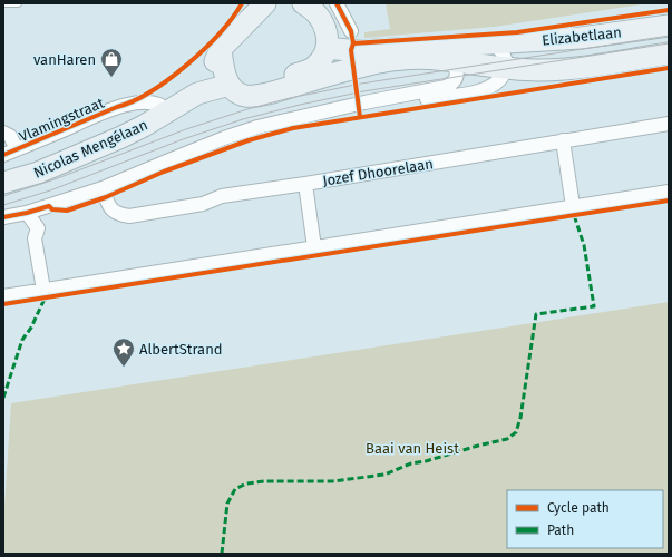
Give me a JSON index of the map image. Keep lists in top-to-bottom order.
{
  "streets": {
    "main road": ["Elizabetlaan", "Nicolas Mengélaan"],
    "street": ["Vlamingstraat", "Jozef Dhoorelaan"]
  },
  "crossings": [
    ["Elizabetlaan", "Nicolas Mengélaan"],
    ["Vlamingstraat", "Nicolas Mengélaan"]
  ],
  "parks": ["Baai van Heist"],
  "places": {
    "shop": ["vanHaren"],
    "place": ["AlbertStrand"]
  },
  "legend": ["Cycle path", "Path"]
}
